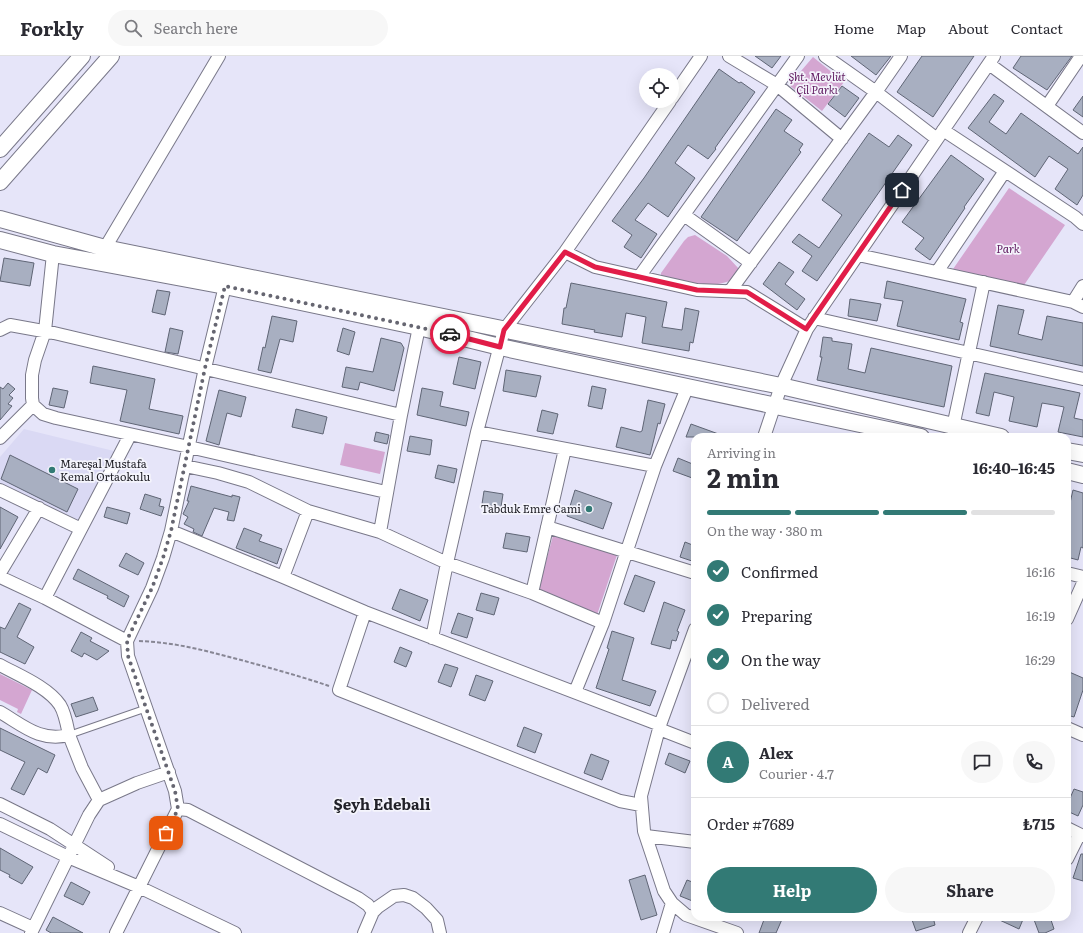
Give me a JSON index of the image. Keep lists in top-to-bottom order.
{
  "districts": ["Şeyh Edebali"],
  "parks": ["Şht. Mevlüt Çil Parkı", "Park"],
  "places": ["Mareşal Mustafa Kemal Ortaokulu", "Tabduk Emre Cami"],
  "page": {
    "header": "Forkly",
    "search": "Search here",
    "nav": [
      "Home",
      "Map",
      "About",
      "Contact"
    ],
    "heading": ["2 min", "Arriving in", "16:40–16:45"],
    "panel": [
      "Alex",
      "Courier · 4.7",
      "Order #7689",
      "₺715"
    ],
    "bar": "On the way · 380 m",
    "list": [
      ["Confirmed", "16:16"],
      ["Preparing", "16:19"],
      ["On the way", "16:29"],
      "Delivered"
    ],
    "round": "A",
    "buttons": ["Help", "Share"]
  }
}
